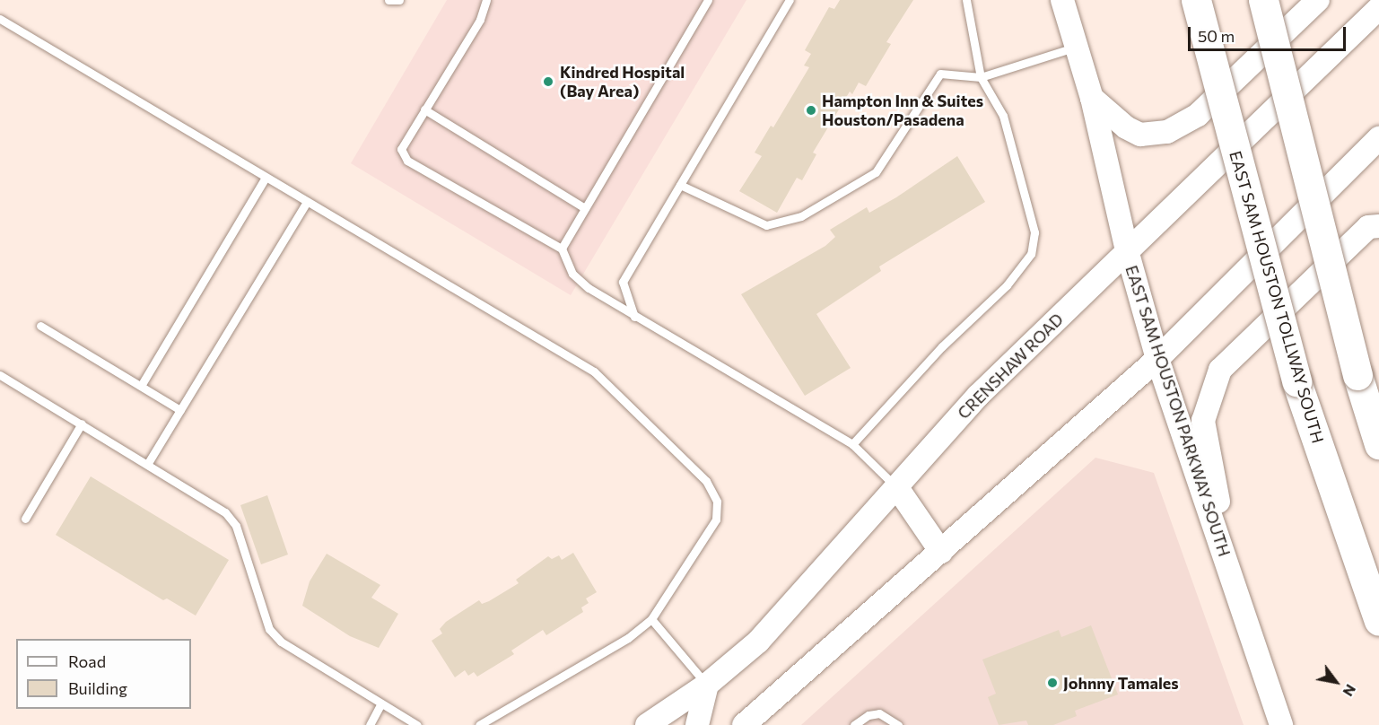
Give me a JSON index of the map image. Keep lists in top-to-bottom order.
{
  "streets": {
    "highway": ["EAST SAM HOUSTON TOLLWAY SOUTH"],
    "main road": ["CRENSHAW ROAD", "EAST SAM HOUSTON PARKWAY SOUTH"]
  },
  "crossings": [
    ["CRENSHAW ROAD", "EAST SAM HOUSTON PARKWAY SOUTH"]
  ],
  "places": ["Kindred Hospital (Bay Area)", "Hampton Inn & Suites Houston/Pasadena", "Johnny Tamales"],
  "legend": ["Road", "Building"],
  "scale_bar": "50 m",
  "north": "bottom right"
}
